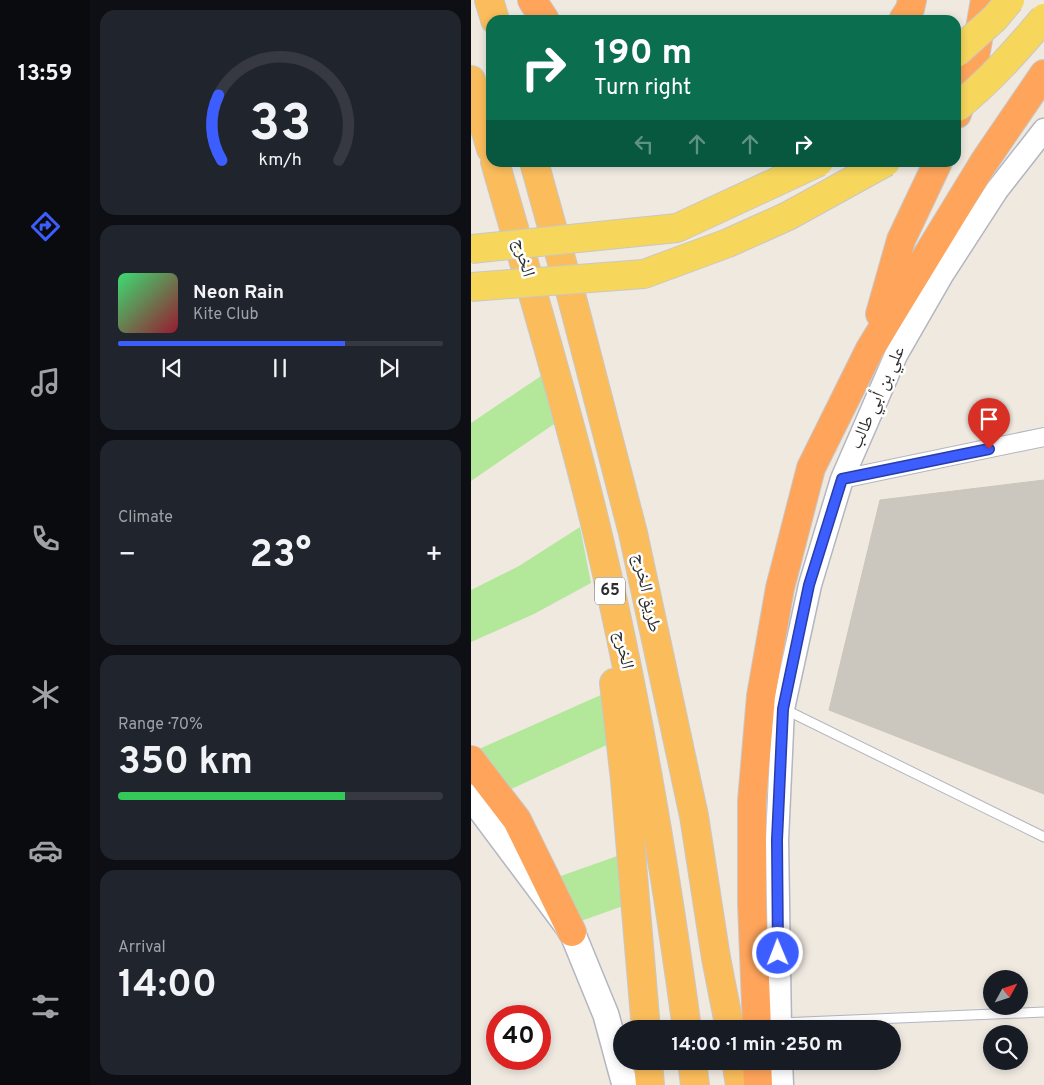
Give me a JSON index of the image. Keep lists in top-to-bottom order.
{
  "streets": {
    "highway": ["الخرج", "65", "طريق الخرج"],
    "street": ["علي بن أبي طالب"]
  },
  "north": "top right",
  "page": {
    "tabs": "13:59",
    "turn": ["190 m", "Turn right"],
    "song": ["Neon Rain", "Kite Club"],
    "tile": [
      "Climate",
      ["Range · 70%", "350 km"],
      ["Arrival", "14:00"]
    ],
    "heat": ["−", "23°", "+"],
    "limit": "40",
    "trip": "14:00 · 1 min · 250 m",
    "gauge": ["33", "km/h"]
  }
}
